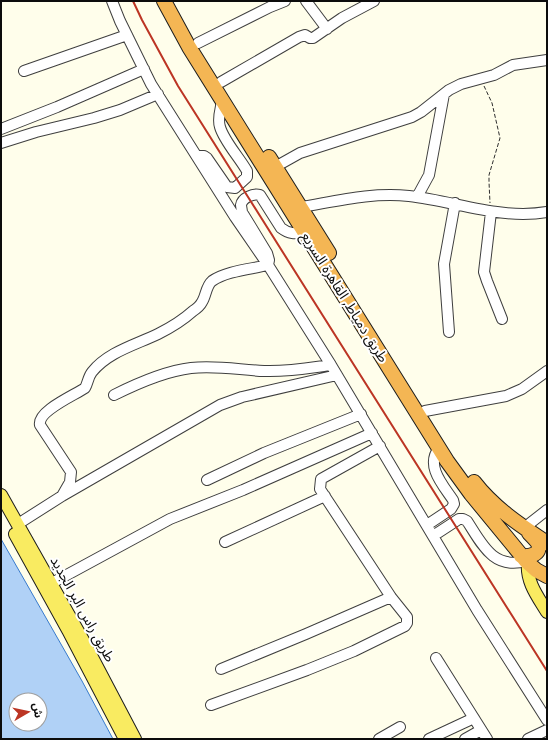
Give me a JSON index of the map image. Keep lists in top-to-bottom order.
{
  "streets": {
    "highway": ["طريق دمياط, القاهرة السريع"],
    "main road": ["طريق راس البر الجديد"]
  },
  "north": "right"
}
